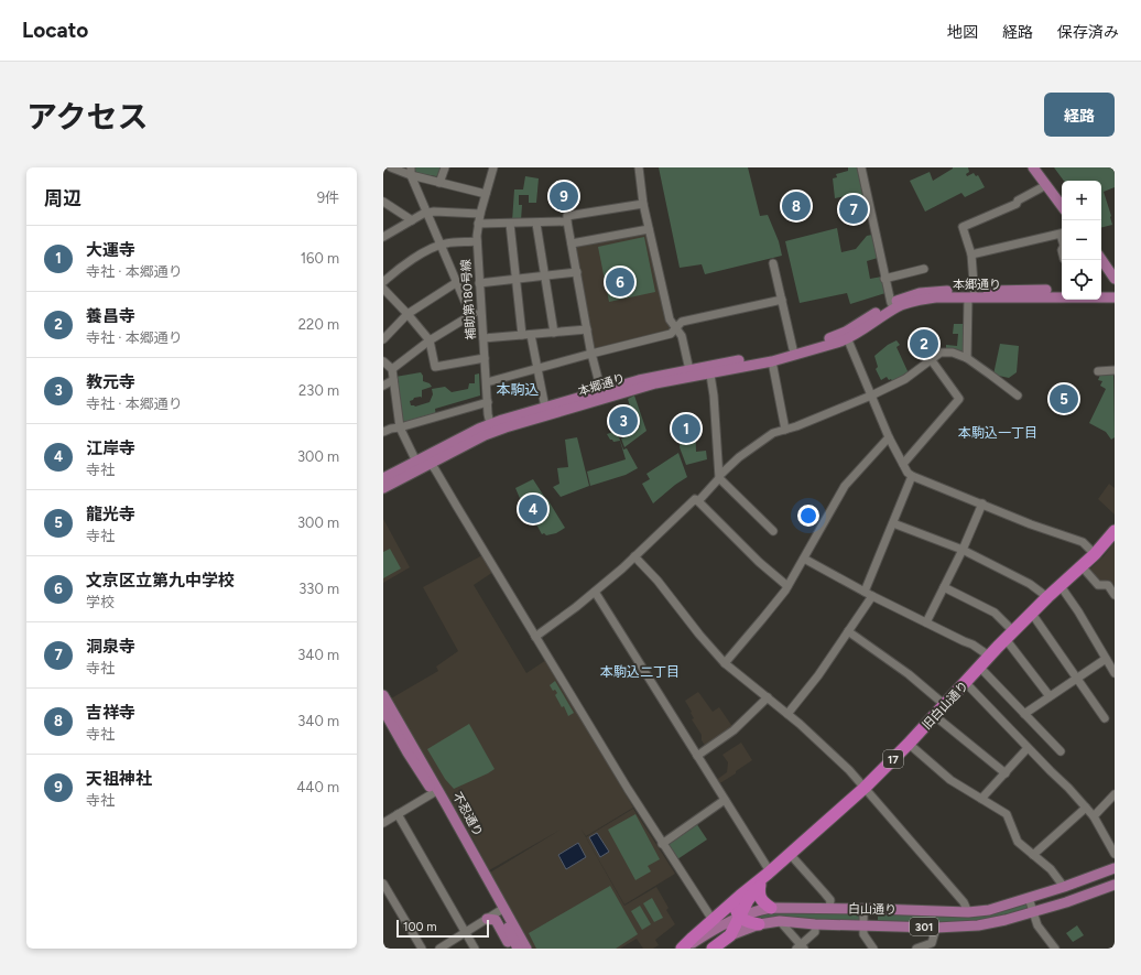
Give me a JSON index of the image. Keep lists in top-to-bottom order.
{
  "streets": {
    "highway": ["旧白山通り", "17", "白山通り"],
    "main road": ["本郷通り", "不忍通り", "301"],
    "street": ["補助第180号線"]
  },
  "crossings": [
    ["本郷通り", "補助第180号線"],
    ["旧白山通り", "17"],
    ["17", "白山通り"]
  ],
  "districts": ["本駒込", "本駒込一丁目", "本駒込二丁目"],
  "scale_bar": "100 m",
  "page": {
    "header": "Locato",
    "nav": ["地図", "経路", "保存済み"],
    "title": "アクセス",
    "buttons": "経路",
    "heading": ["周辺", "9件"],
    "pins": [
      "9",
      "8",
      "7",
      "6",
      "2",
      "5",
      "3",
      "1",
      "4"
    ],
    "map_buttons": ["+", "−"],
    "list": [
      {
        "mark": "1",
        "name": "大運寺",
        "note": "寺社 · 本郷通り",
        "value": "160 m"
      },
      {
        "mark": "2",
        "name": "養昌寺",
        "note": "寺社 · 本郷通り",
        "value": "220 m"
      },
      {
        "mark": "3",
        "name": "教元寺",
        "note": "寺社 · 本郷通り",
        "value": "230 m"
      },
      {
        "mark": "4",
        "name": "江岸寺",
        "note": "寺社",
        "value": "300 m"
      },
      {
        "mark": "5",
        "name": "龍光寺",
        "note": "寺社",
        "value": "300 m"
      },
      {
        "mark": "6",
        "name": "文京区立第九中学校",
        "note": "学校",
        "value": "330 m"
      },
      {
        "mark": "7",
        "name": "洞泉寺",
        "note": "寺社",
        "value": "340 m"
      },
      {
        "mark": "8",
        "name": "吉祥寺",
        "note": "寺社",
        "value": "340 m"
      },
      {
        "mark": "9",
        "name": "天祖神社",
        "note": "寺社",
        "value": "440 m"
      }
    ],
    "scale": "100 m"
  }
}
